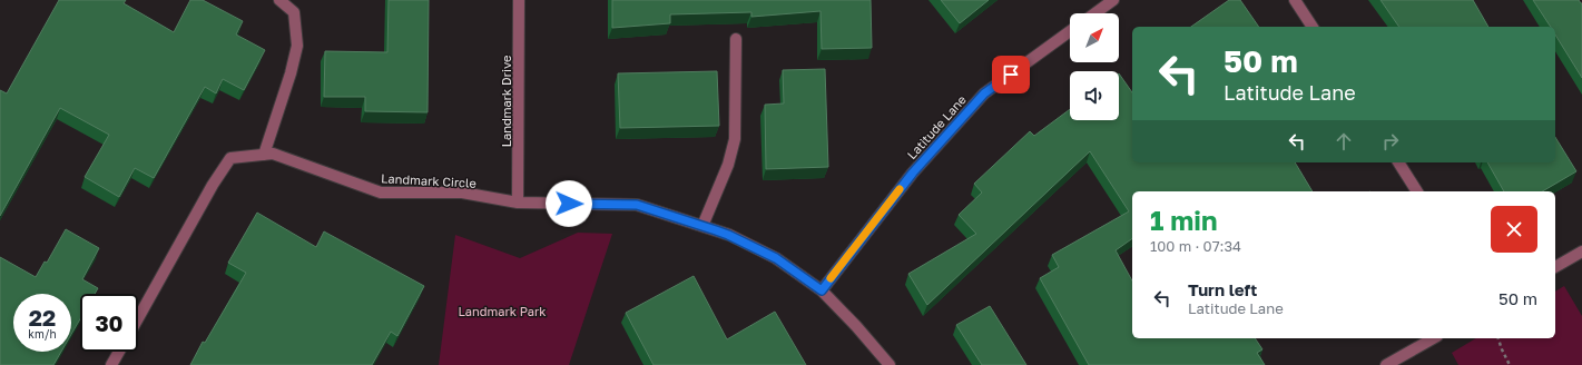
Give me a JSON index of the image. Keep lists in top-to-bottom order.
{
  "streets": {
    "street": ["Landmark Drive", "Latitude Lane", "Landmark Circle"]
  },
  "crossings": [
    ["Landmark Drive", "Landmark Circle"],
    ["Latitude Lane", "Landmark Circle"]
  ],
  "parks": ["Landmark Park"],
  "north": "top right",
  "page": {
    "turn": ["50 m", "Latitude Lane"],
    "heading": ["1 min", "100 m · 07:34"],
    "list": [
      {
        "name": "Turn left",
        "note": "Latitude Lane",
        "value": "50 m"
      }
    ],
    "speed": "22 km/h",
    "limit": "30"
  }
}
